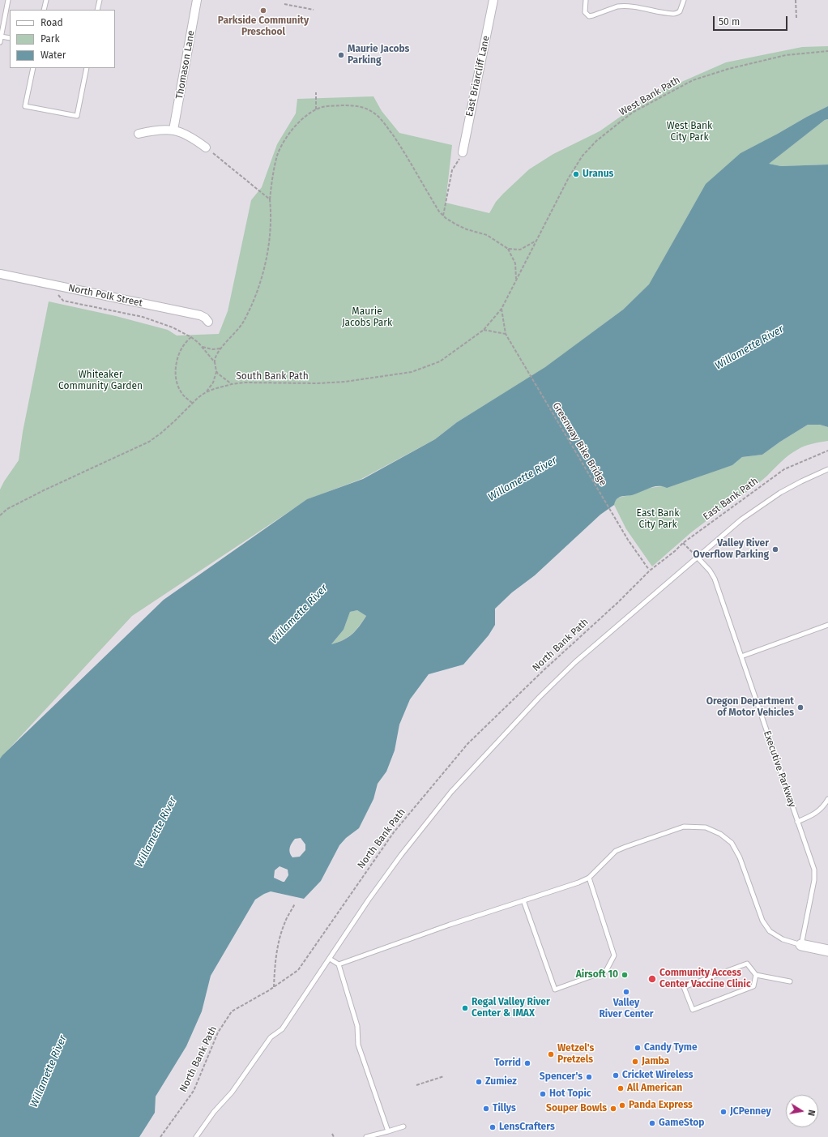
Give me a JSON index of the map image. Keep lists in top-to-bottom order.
{
  "streets": {
    "street": ["Thomason Lane", "East Briarcliff Lane", "North Polk Street"],
    "lane": ["Executive Parkway"],
    "path": [
      "West Bank Path",
      "South Bank Path",
      "Greenway Bike Bridge",
      "East Bank Path",
      "North Bank Path"
    ]
  },
  "crossings": [
    ["West Bank Path", "South Bank Path"],
    ["Greenway Bike Bridge", "East Bank Path"],
    ["Greenway Bike Bridge", "North Bank Path"],
    ["East Bank Path", "North Bank Path"]
  ],
  "water": ["Willamette River"],
  "parks": [
    "West Bank City Park",
    "Maurie Jacobs Park",
    "Whiteaker Community Garden",
    "East Bank City Park"
  ],
  "places": [
    "Parkside Community Preschool",
    "Maurie Jacobs Parking",
    "Uranus",
    "Valley River Overflow Parking",
    "Oregon Department of Motor Vehicles",
    "Airsoft 10",
    "Community Access Center Vaccine Clinic",
    "Valley River Center",
    "Regal Valley River Center & IMAX",
    "Candy Tyme",
    "Wetzel's Pretzels",
    "Jamba",
    "Torrid",
    "Cricket Wireless",
    "Spencer's",
    "Zumiez",
    "All American",
    "Hot Topic",
    "Panda Express",
    "Tillys",
    "Souper Bowls",
    "JCPenney",
    "GameStop",
    "LensCrafters"
  ],
  "legend": ["Road", "Park", "Water"],
  "scale_bar": "50 m",
  "north": "right"
}
